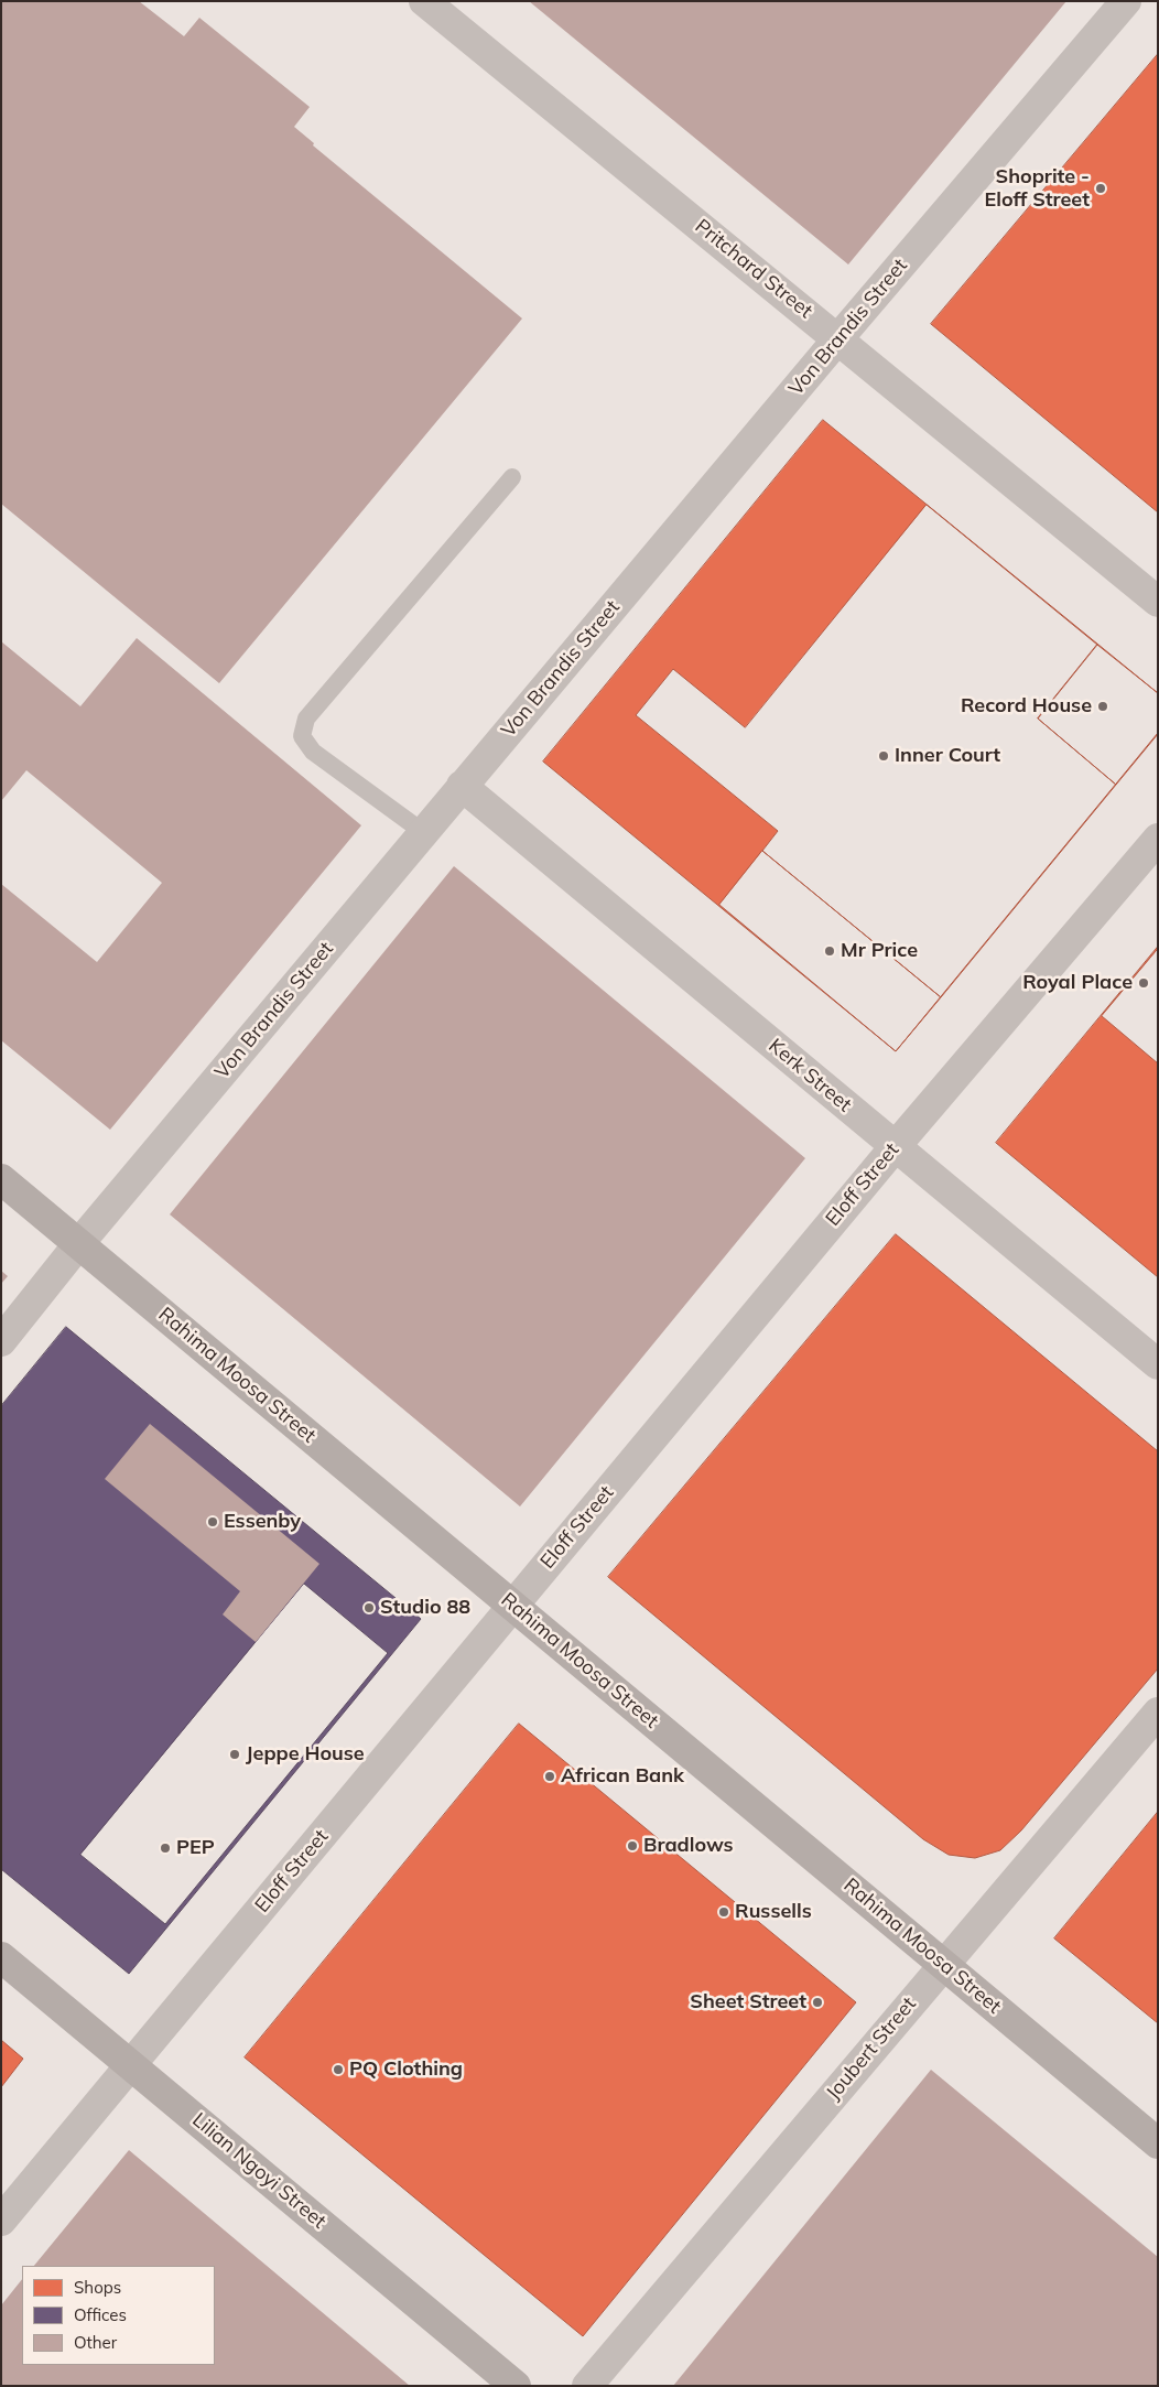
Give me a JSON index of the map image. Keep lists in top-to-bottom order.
{
  "streets": {
    "street": [
      "Pritchard Street",
      "Von Brandis Street",
      "Kerk Street",
      "Eloff Street",
      "Rahima Moosa Street",
      "Joubert Street",
      "Lilian Ngoyi Street"
    ]
  },
  "crossings": [
    ["Pritchard Street", "Von Brandis Street"],
    ["Von Brandis Street", "Kerk Street"],
    ["Von Brandis Street", "Rahima Moosa Street"],
    ["Kerk Street", "Eloff Street"],
    ["Eloff Street", "Rahima Moosa Street"],
    ["Eloff Street", "Lilian Ngoyi Street"],
    ["Rahima Moosa Street", "Joubert Street"]
  ],
  "places": [
    "Shoprite - Eloff Street",
    "Record House",
    "Inner Court",
    "Mr Price",
    "Royal Place",
    "Essenby",
    "Studio 88",
    "Jeppe House",
    "African Bank",
    "Bradlows",
    "PEP",
    "Russells",
    "Sheet Street",
    "PQ Clothing"
  ],
  "legend": ["Shops", "Offices", "Other"]
}
